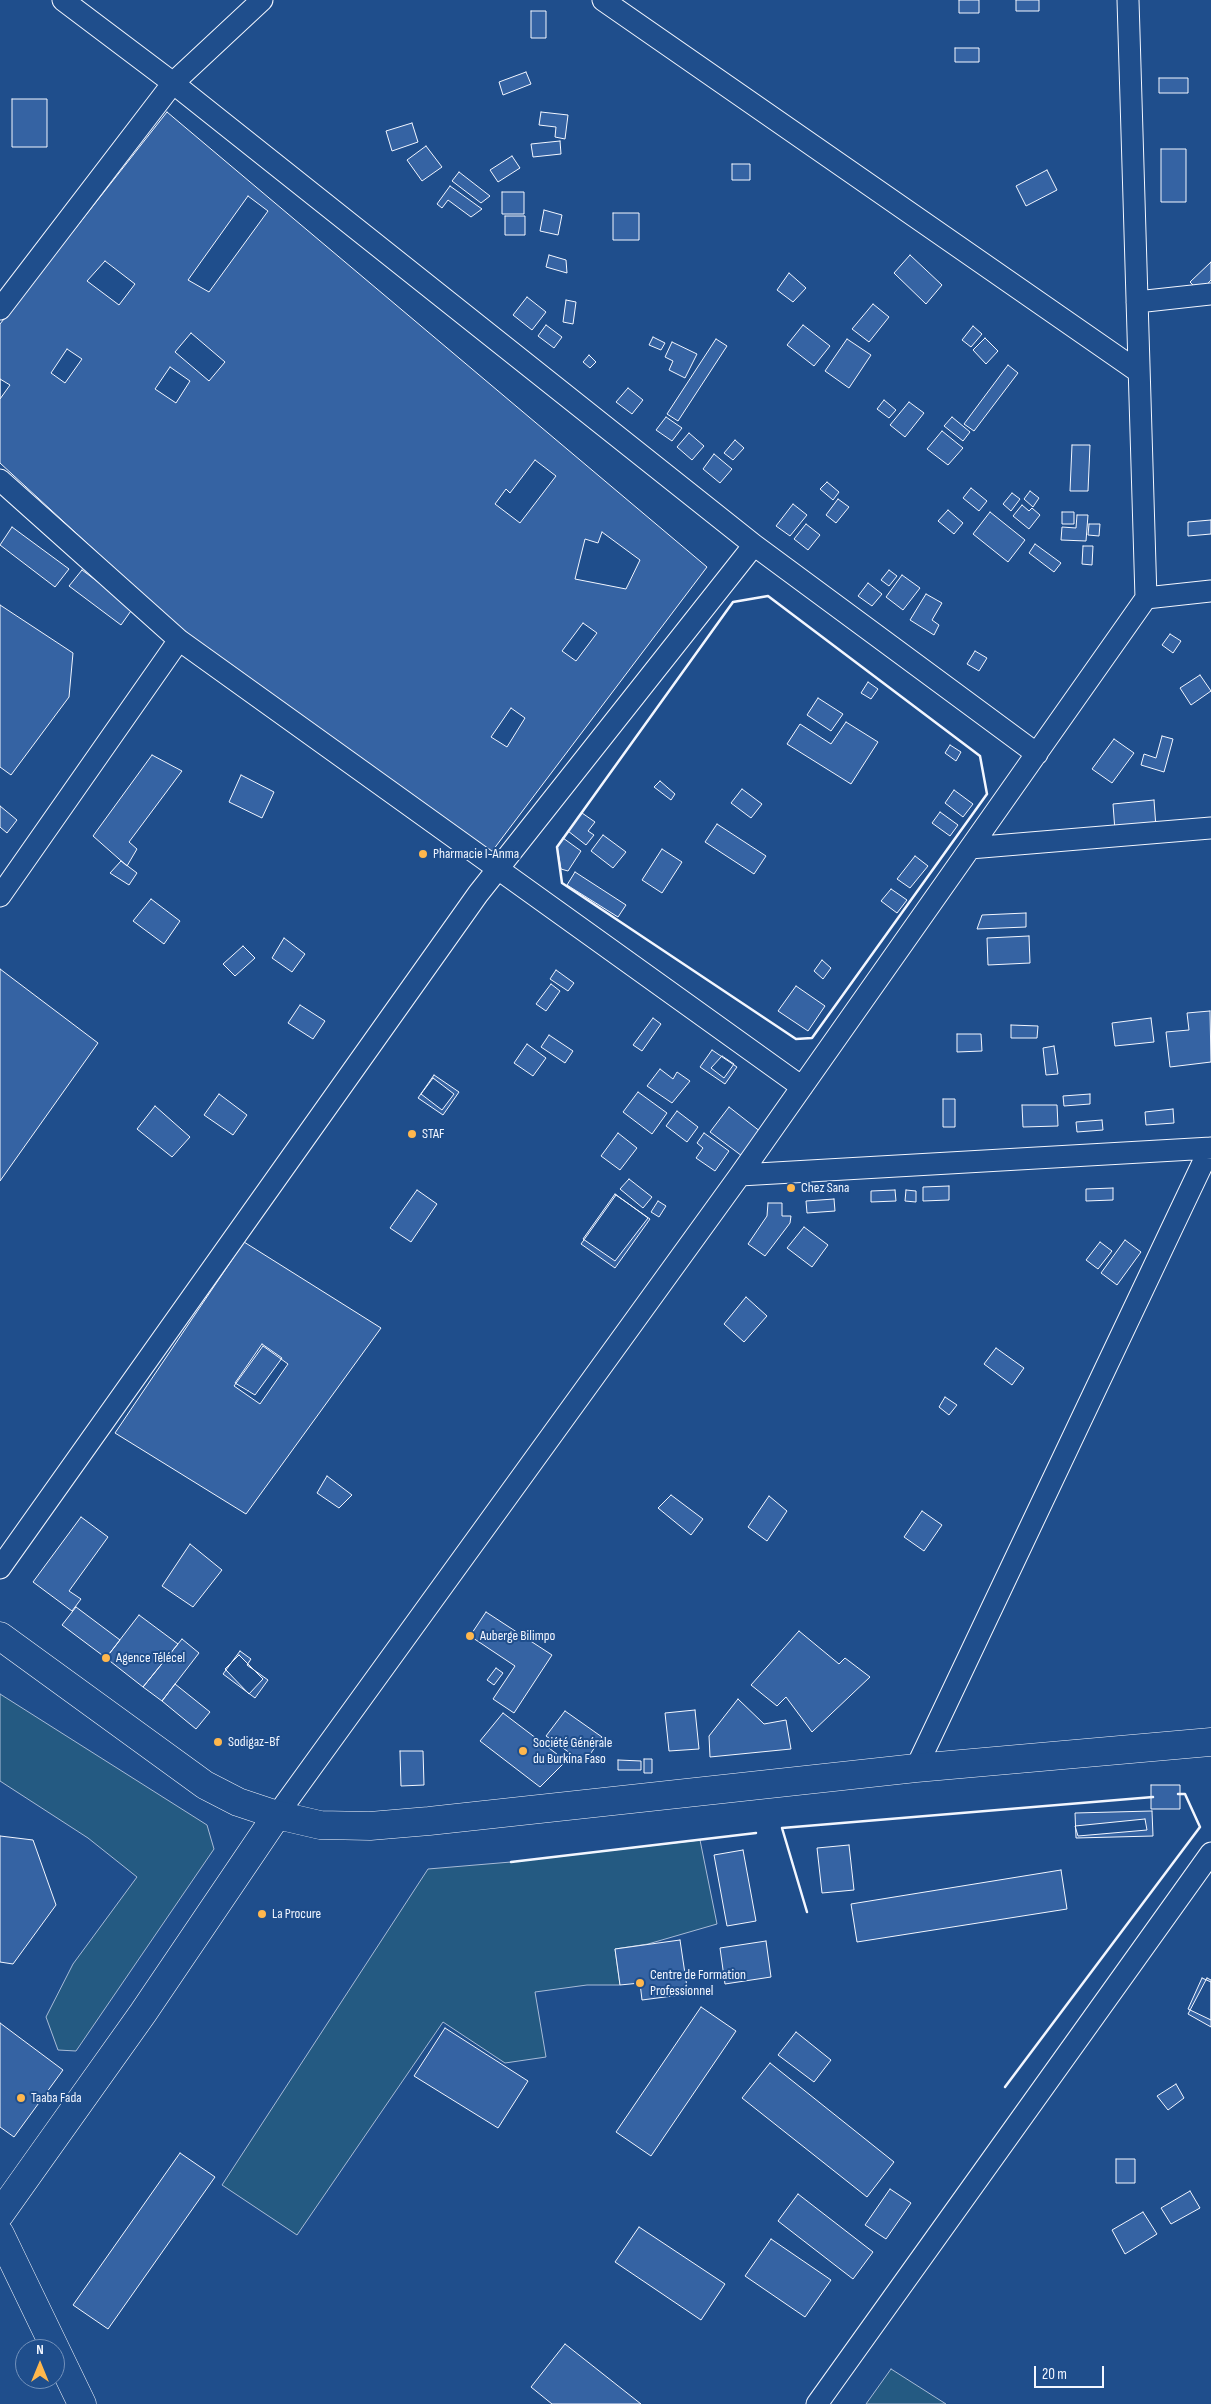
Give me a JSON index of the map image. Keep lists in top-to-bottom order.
{
  "places": [
    "Pharmacie I-Anma",
    "STAF",
    "Chez Sana",
    "Auberge Bilimpo",
    "Agence Télécel",
    "Sodigaz-Bf",
    "Société Générale du Burkina Faso",
    "La Procure",
    "Centre de Formation Professionnel",
    "Taaba Fada"
  ],
  "scale_bar": "20 m",
  "north": "top"
}
